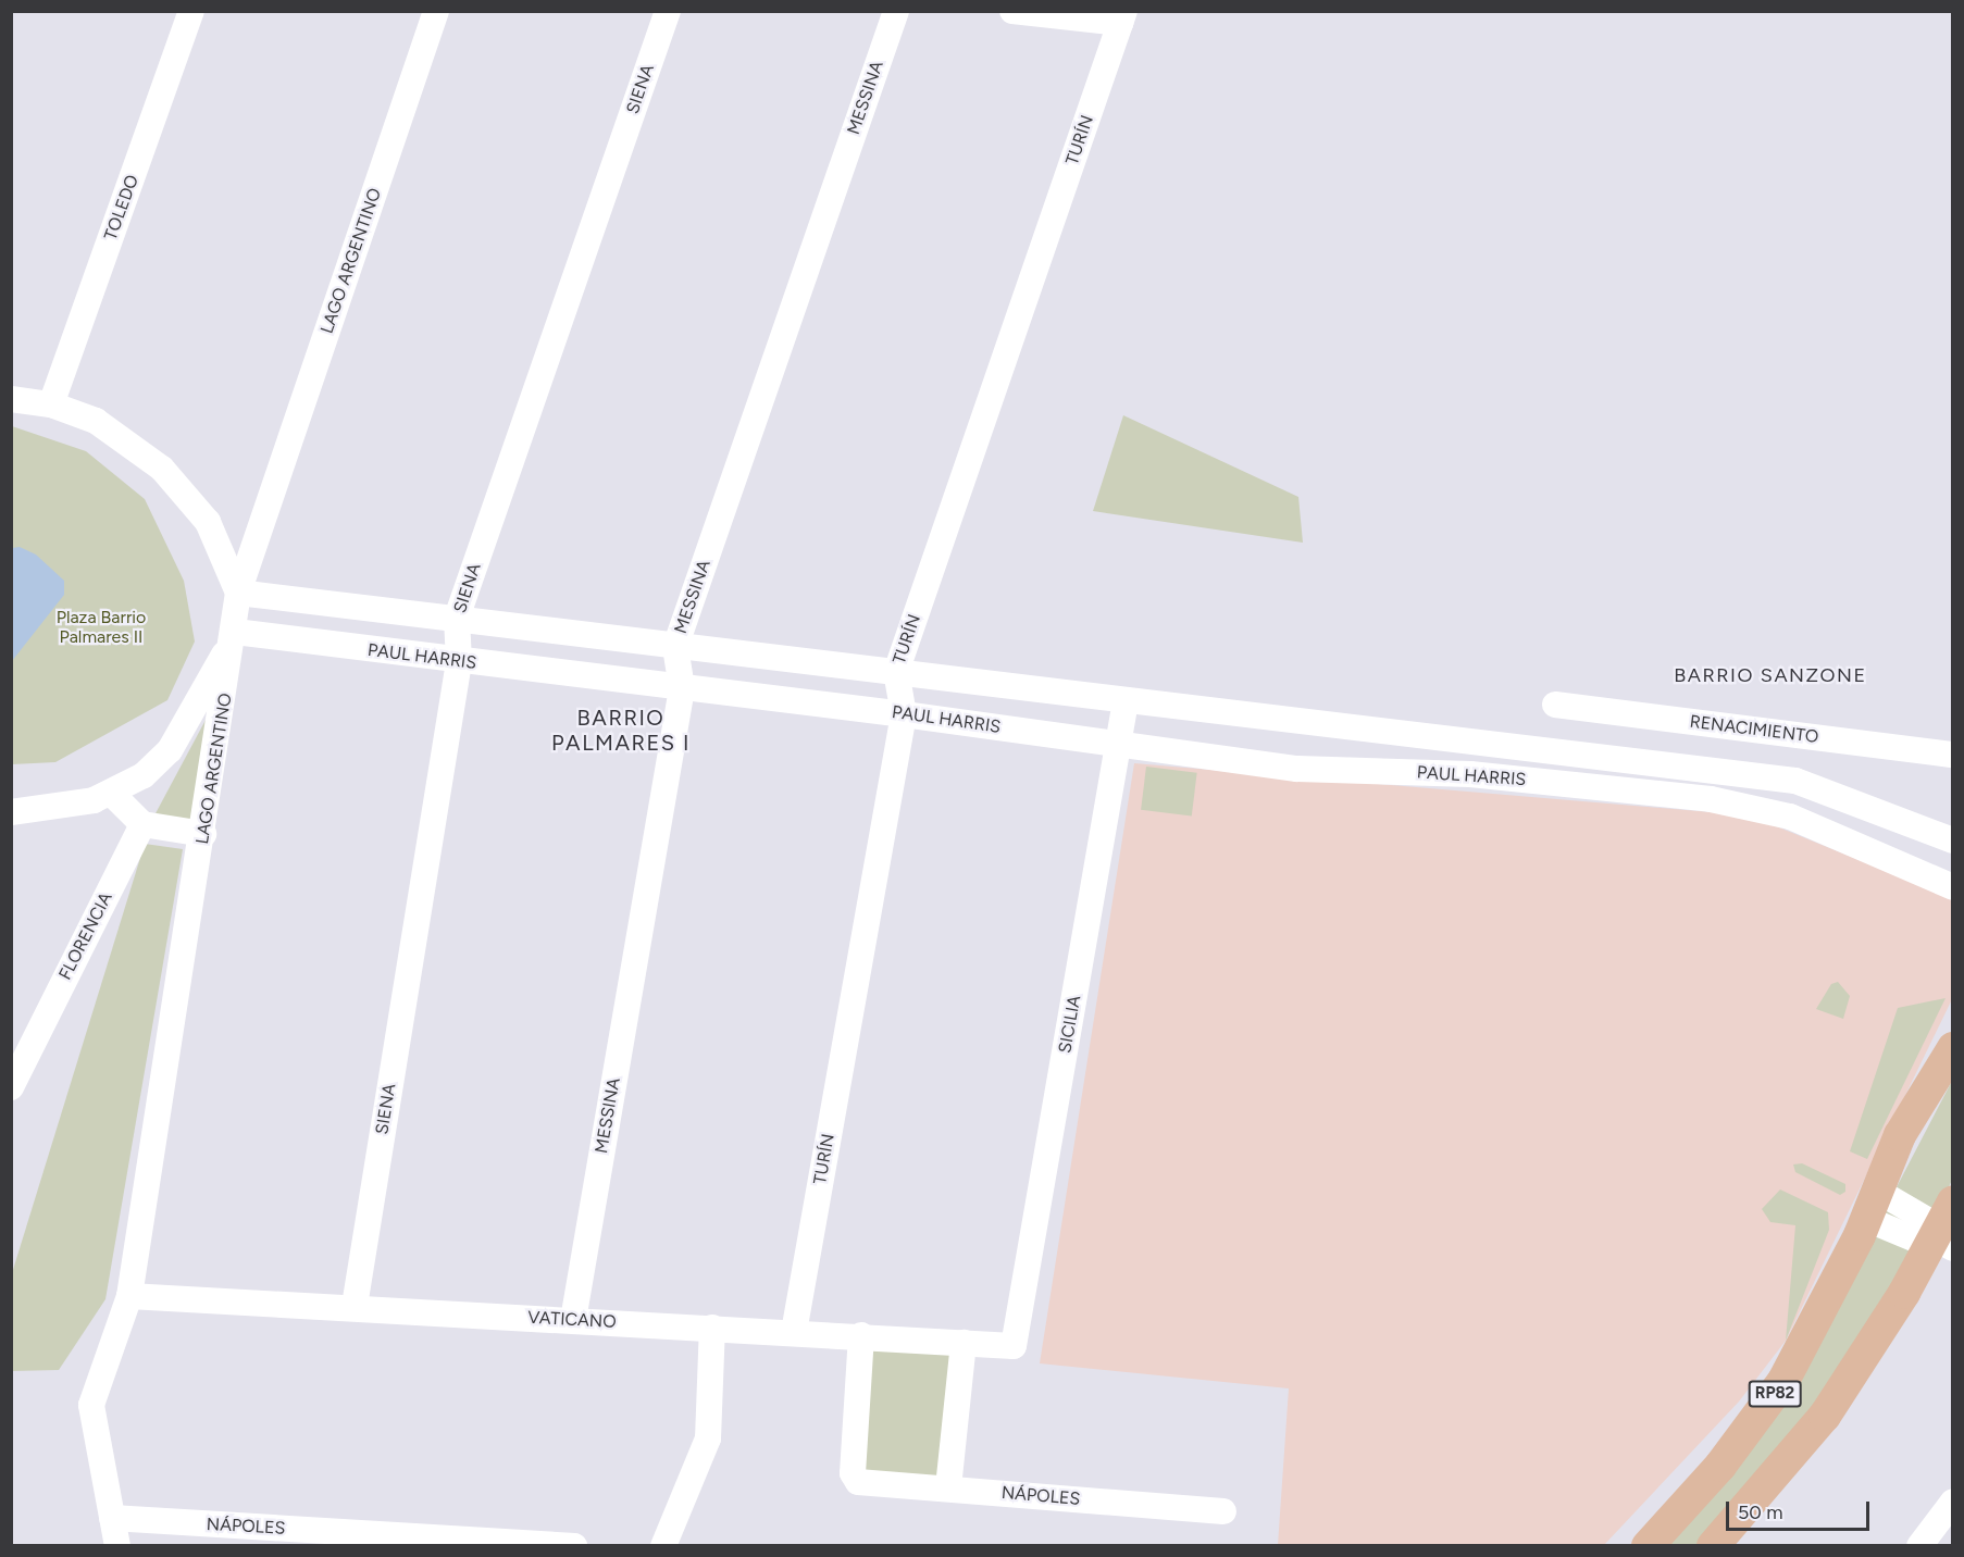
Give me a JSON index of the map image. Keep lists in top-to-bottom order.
{
  "streets": {
    "main road": ["RP82"],
    "street": [
      "SIENA",
      "MESSINA",
      "TURÍN",
      "TOLEDO",
      "LAGO ARGENTINO",
      "PAUL HARRIS",
      "RENACIMIENTO",
      "FLORENCIA",
      "SICILIA",
      "VATICANO",
      "NÁPOLES"
    ]
  },
  "crossings": [
    ["SIENA", "PAUL HARRIS"],
    ["SIENA", "VATICANO"],
    ["MESSINA", "PAUL HARRIS"],
    ["MESSINA", "VATICANO"],
    ["TURÍN", "PAUL HARRIS"],
    ["TURÍN", "VATICANO"],
    ["LAGO ARGENTINO", "PAUL HARRIS"],
    ["LAGO ARGENTINO", "VATICANO"],
    ["LAGO ARGENTINO", "NÁPOLES"],
    ["PAUL HARRIS", "SICILIA"],
    ["SICILIA", "VATICANO"],
    ["VATICANO", "NÁPOLES"]
  ],
  "districts": ["BARRIO SANZONE", "BARRIO PALMARES I"],
  "parks": ["Plaza Barrio Palmares II"],
  "scale_bar": "50 m"
}
